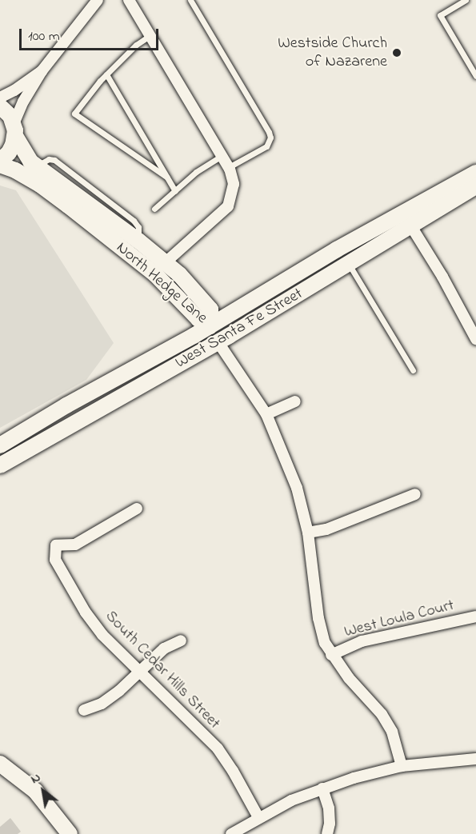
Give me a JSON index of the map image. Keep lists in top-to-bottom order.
{
  "streets": {
    "street": [
      "North Hedge Lane",
      "West Santa Fe Street",
      "West Loula Court",
      "South Cedar Hills Street"
    ]
  },
  "crossings": [
    ["North Hedge Lane", "West Santa Fe Street"]
  ],
  "places": ["Westside Church of Nazarene"],
  "scale_bar": "100 m",
  "north": "top left"
}
